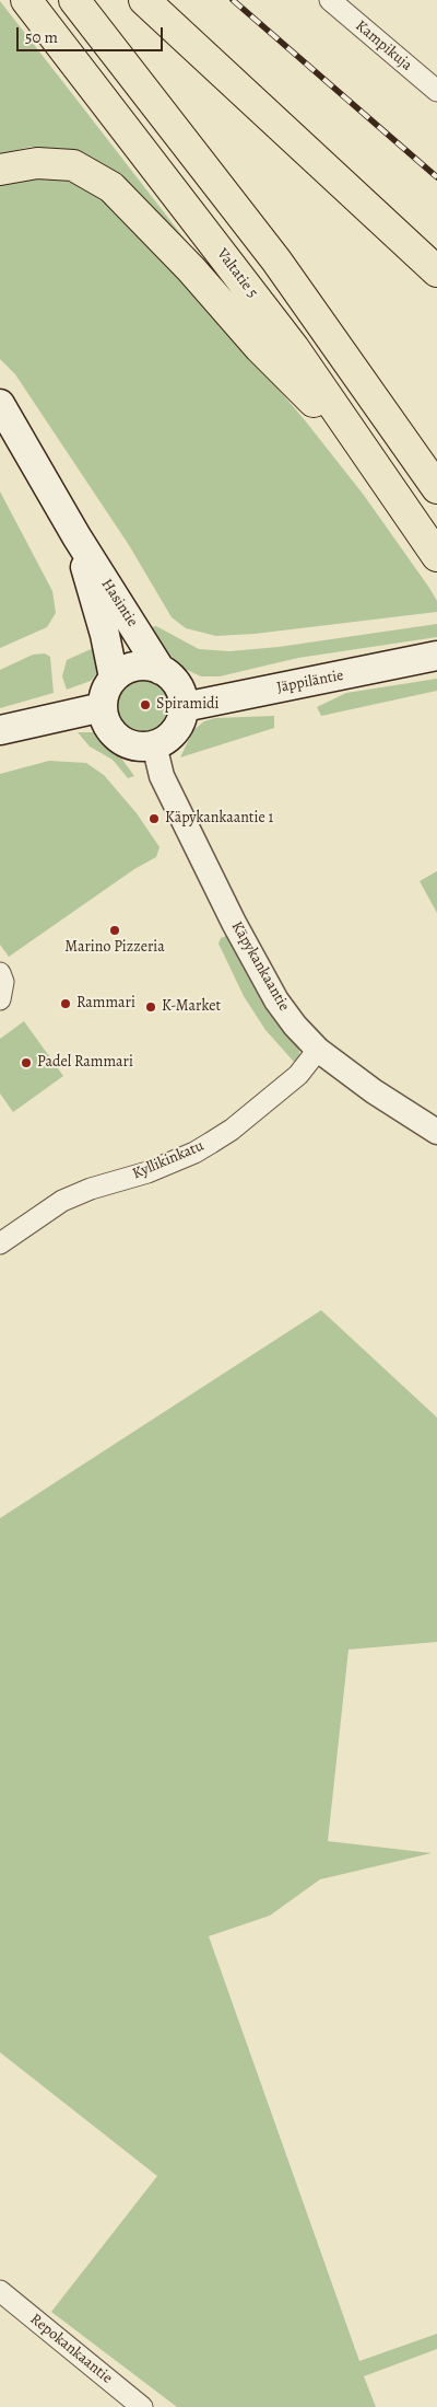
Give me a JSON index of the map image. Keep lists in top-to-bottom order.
{
  "streets": {
    "highway": ["Valtatie 5"],
    "main road": ["Hasintie", "Jäppiläntie"],
    "street": [
      "Kampikuja",
      "Käpykankaantie",
      "Kyllikinkatu",
      "Repokankaantie"
    ]
  },
  "crossings": [
    ["Hasintie", "Jäppiläntie"],
    ["Hasintie", "Käpykankaantie"],
    ["Jäppiläntie", "Käpykankaantie"],
    ["Käpykankaantie", "Kyllikinkatu"]
  ],
  "places": [
    "Spiramidi",
    "Käpykankaantie 1",
    "Marino Pizzeria",
    "Rammari",
    "K-Market",
    "Padel Rammari"
  ],
  "scale_bar": "50 m"
}
